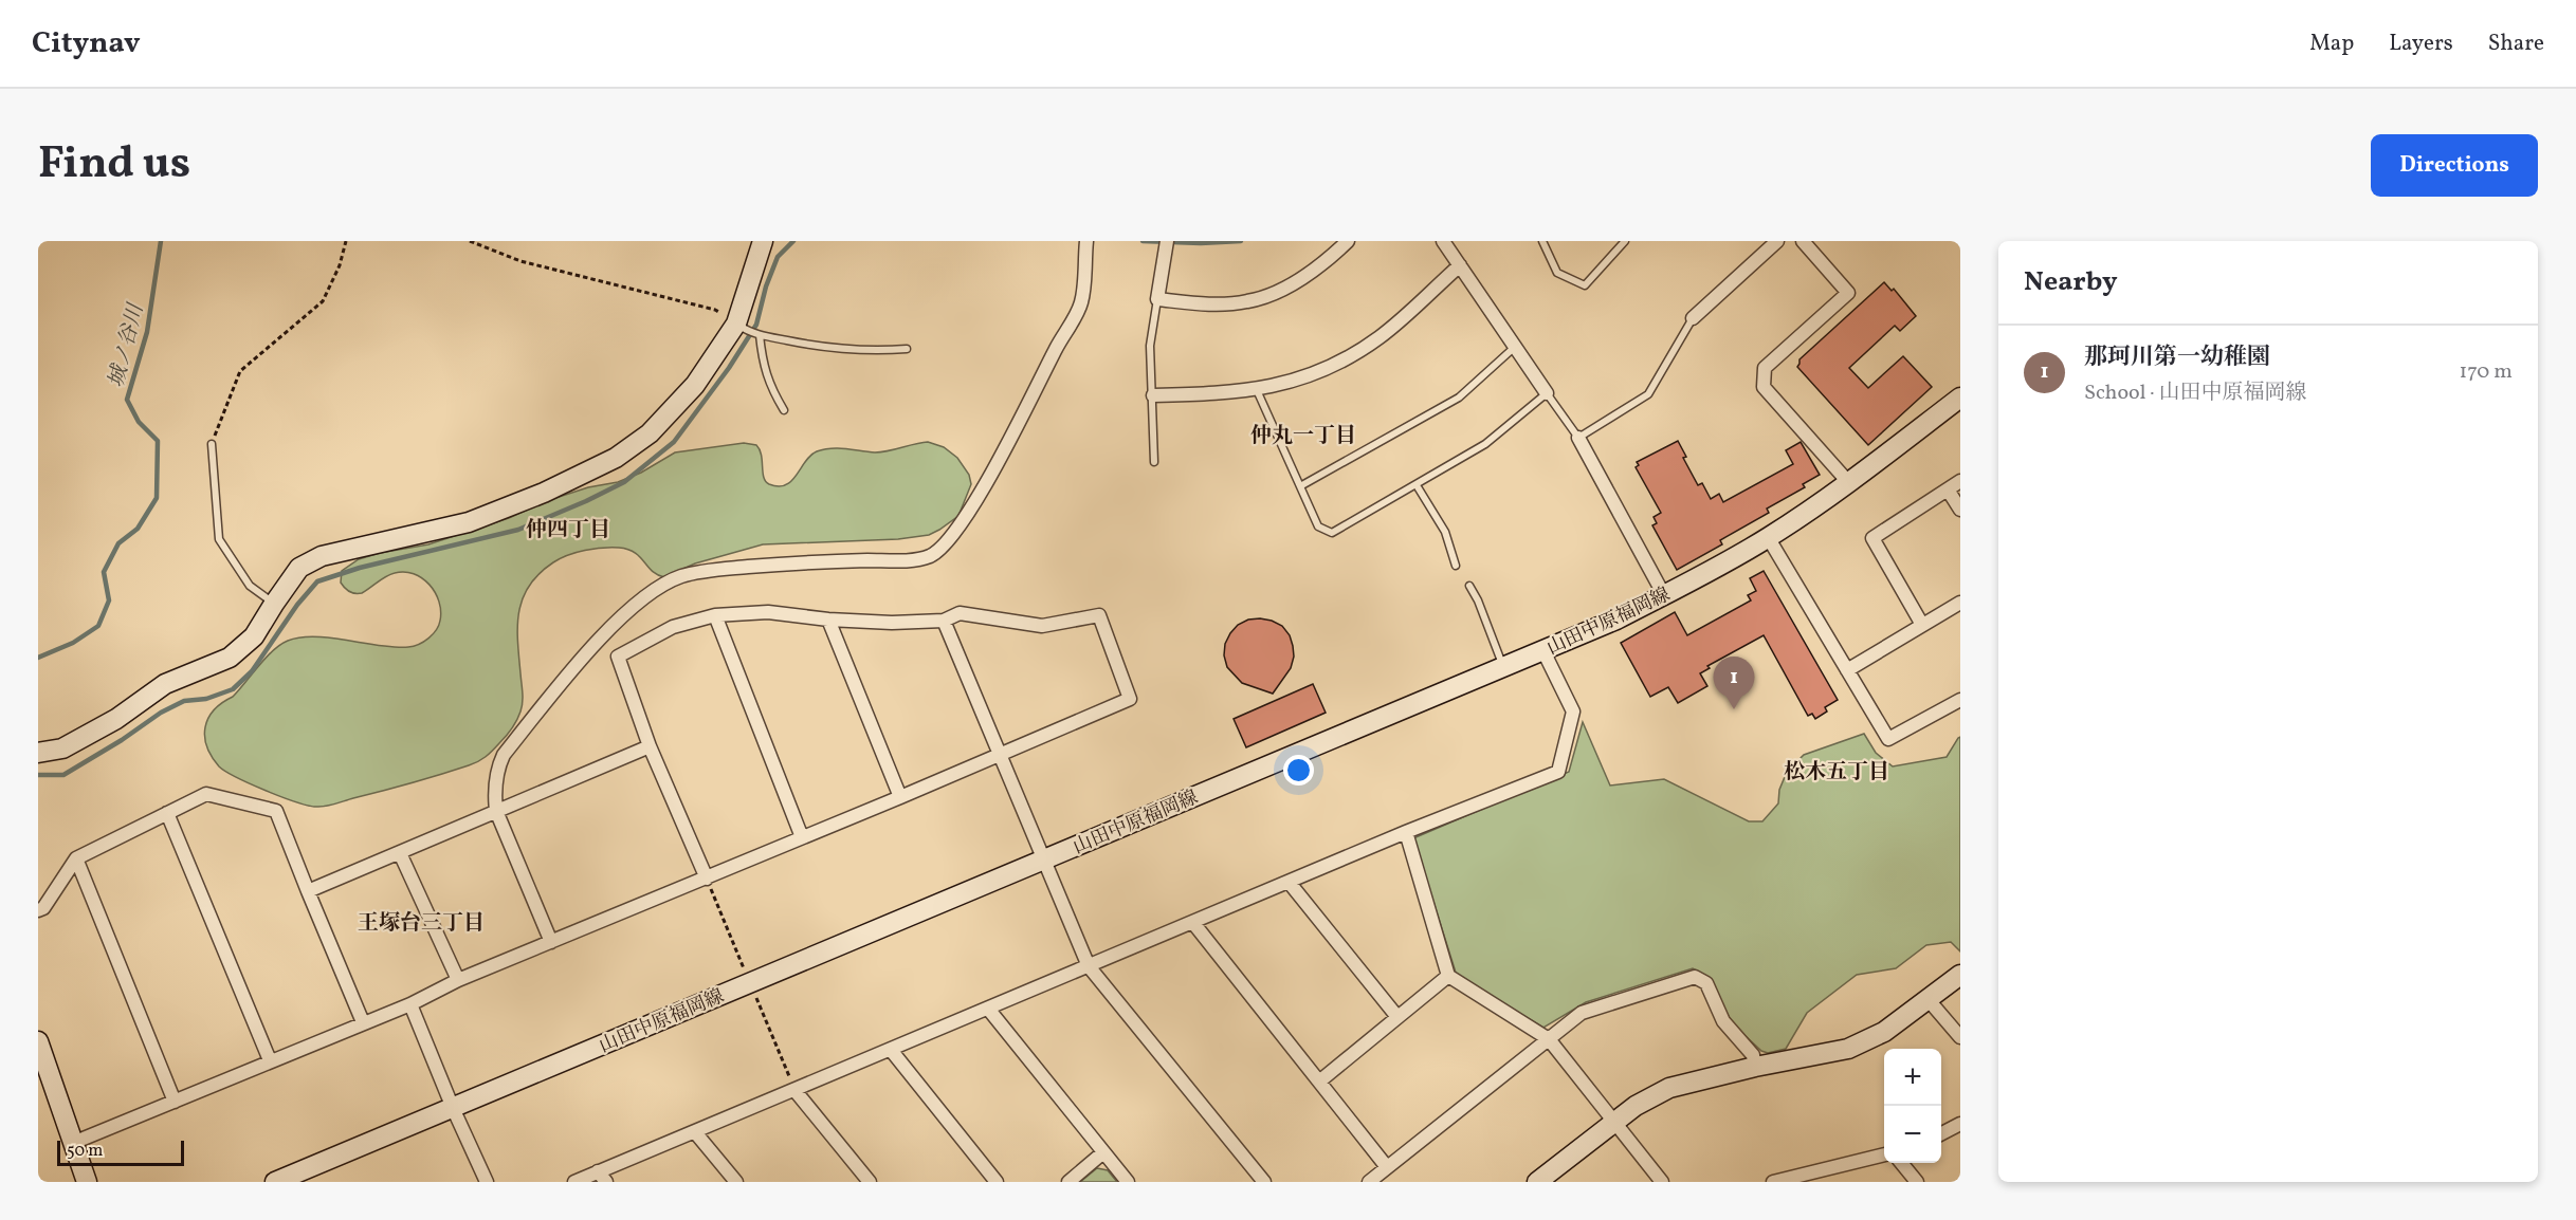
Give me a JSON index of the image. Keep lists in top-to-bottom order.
{
  "streets": {
    "main road": ["山田中原福岡線"]
  },
  "districts": [
    "仲丸一丁目",
    "仲四丁目",
    "松木五丁目",
    "王塚台三丁目"
  ],
  "water": ["城ノ谷川"],
  "scale_bar": "50 m",
  "page": {
    "header": "Citynav",
    "nav": ["Map", "Layers", "Share"],
    "title": "Find us",
    "buttons": "Directions",
    "heading": "Nearby",
    "list": [
      {
        "mark": "1",
        "name": "那珂川第一幼稚園",
        "note": "School · 山田中原福岡線",
        "value": "170 m"
      }
    ],
    "pins": "1",
    "map_buttons": ["+", "−"],
    "scale": "50 m"
  }
}
